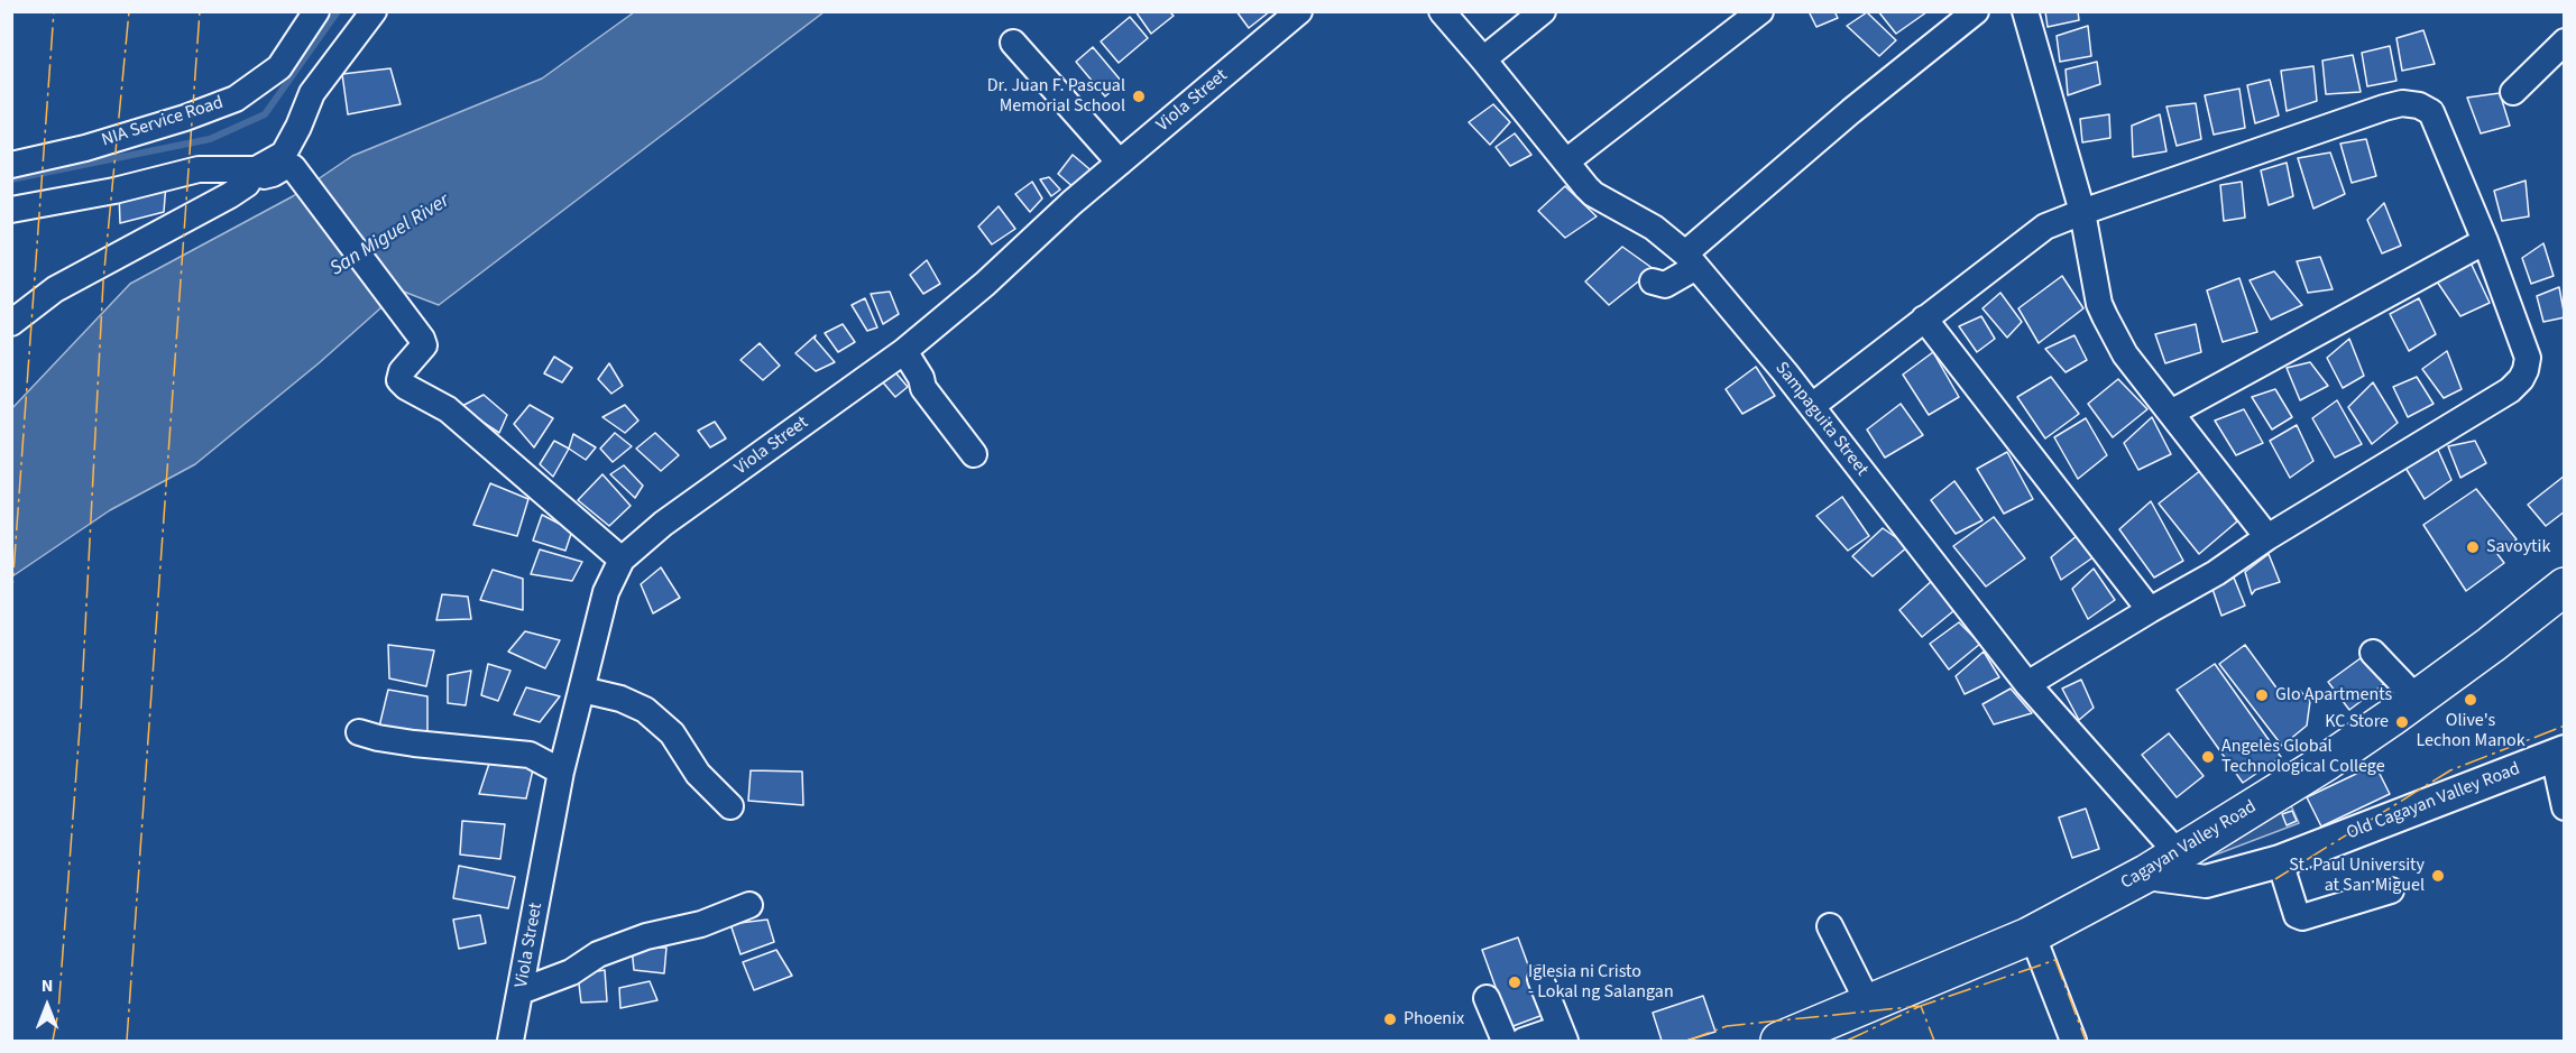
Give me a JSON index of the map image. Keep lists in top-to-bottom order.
{
  "streets": {
    "highway": ["Cagayan Valley Road"],
    "main road": ["Old Cagayan Valley Road"],
    "street": ["Viola Street", "NIA Service Road", "Sampaguita Street"]
  },
  "crossings": [
    ["Sampaguita Street", "Cagayan Valley Road"],
    ["Old Cagayan Valley Road", "Cagayan Valley Road"]
  ],
  "water": ["San Miguel River"],
  "places": [
    "Dr. Juan F. Pascual Memorial School",
    "Savoytik",
    "Glo Apartments",
    "Olive's Lechon Manok",
    "KC Store",
    "Angeles Global Technological College",
    "St. Paul University at San Miguel",
    "Iglesia ni Cristo - Lokal ng Salangan",
    "Phoenix"
  ],
  "north": "top"
}
